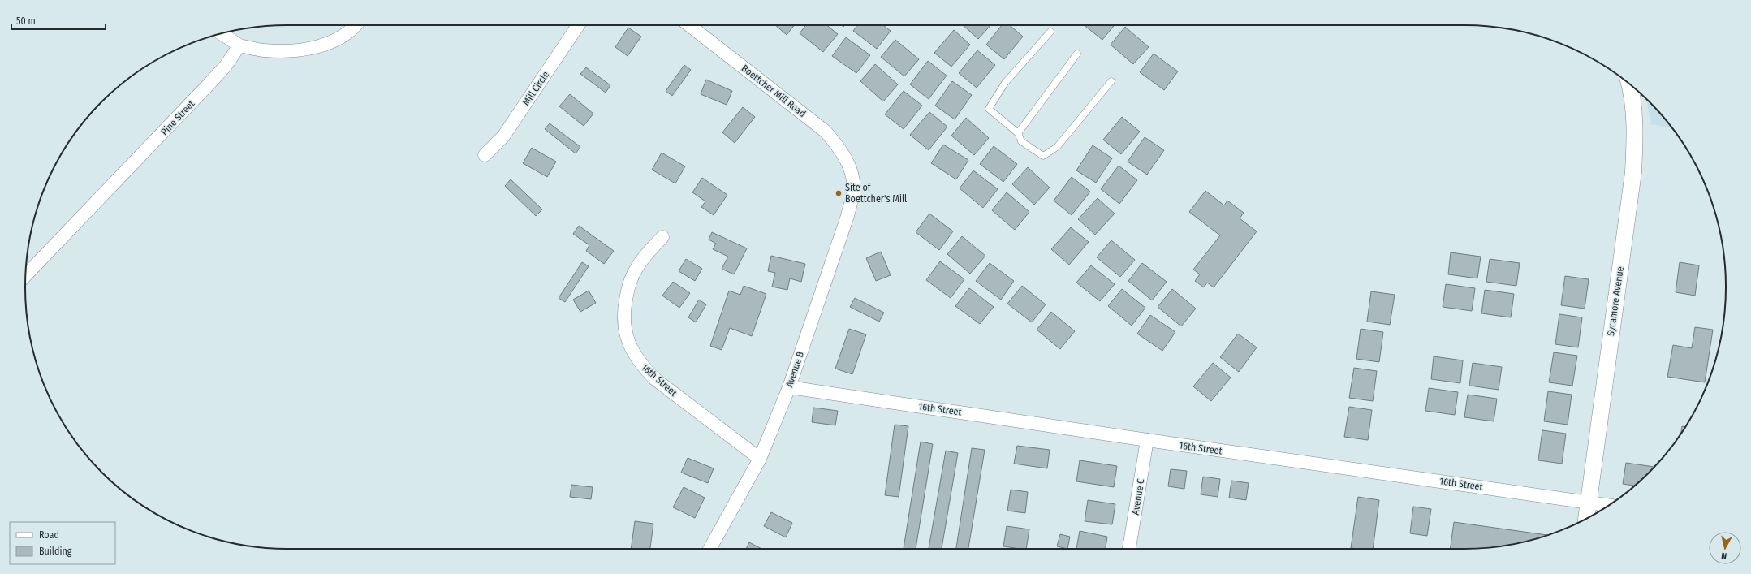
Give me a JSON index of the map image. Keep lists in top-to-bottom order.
{
  "streets": {
    "street": [
      "Mill Circle",
      "Boettcher Mill Road",
      "Pine Street",
      "Sycamore Avenue",
      "Avenue B",
      "16th Street",
      "Avenue C"
    ]
  },
  "crossings": [
    ["Boettcher Mill Road", "Avenue B"],
    ["Sycamore Avenue", "16th Street"],
    ["Avenue B", "16th Street"],
    ["16th Street", "Avenue C"]
  ],
  "places": ["Site of Boettcher's Mill"],
  "legend": ["Road", "Building"],
  "scale_bar": "50 m",
  "north": "bottom"
}
